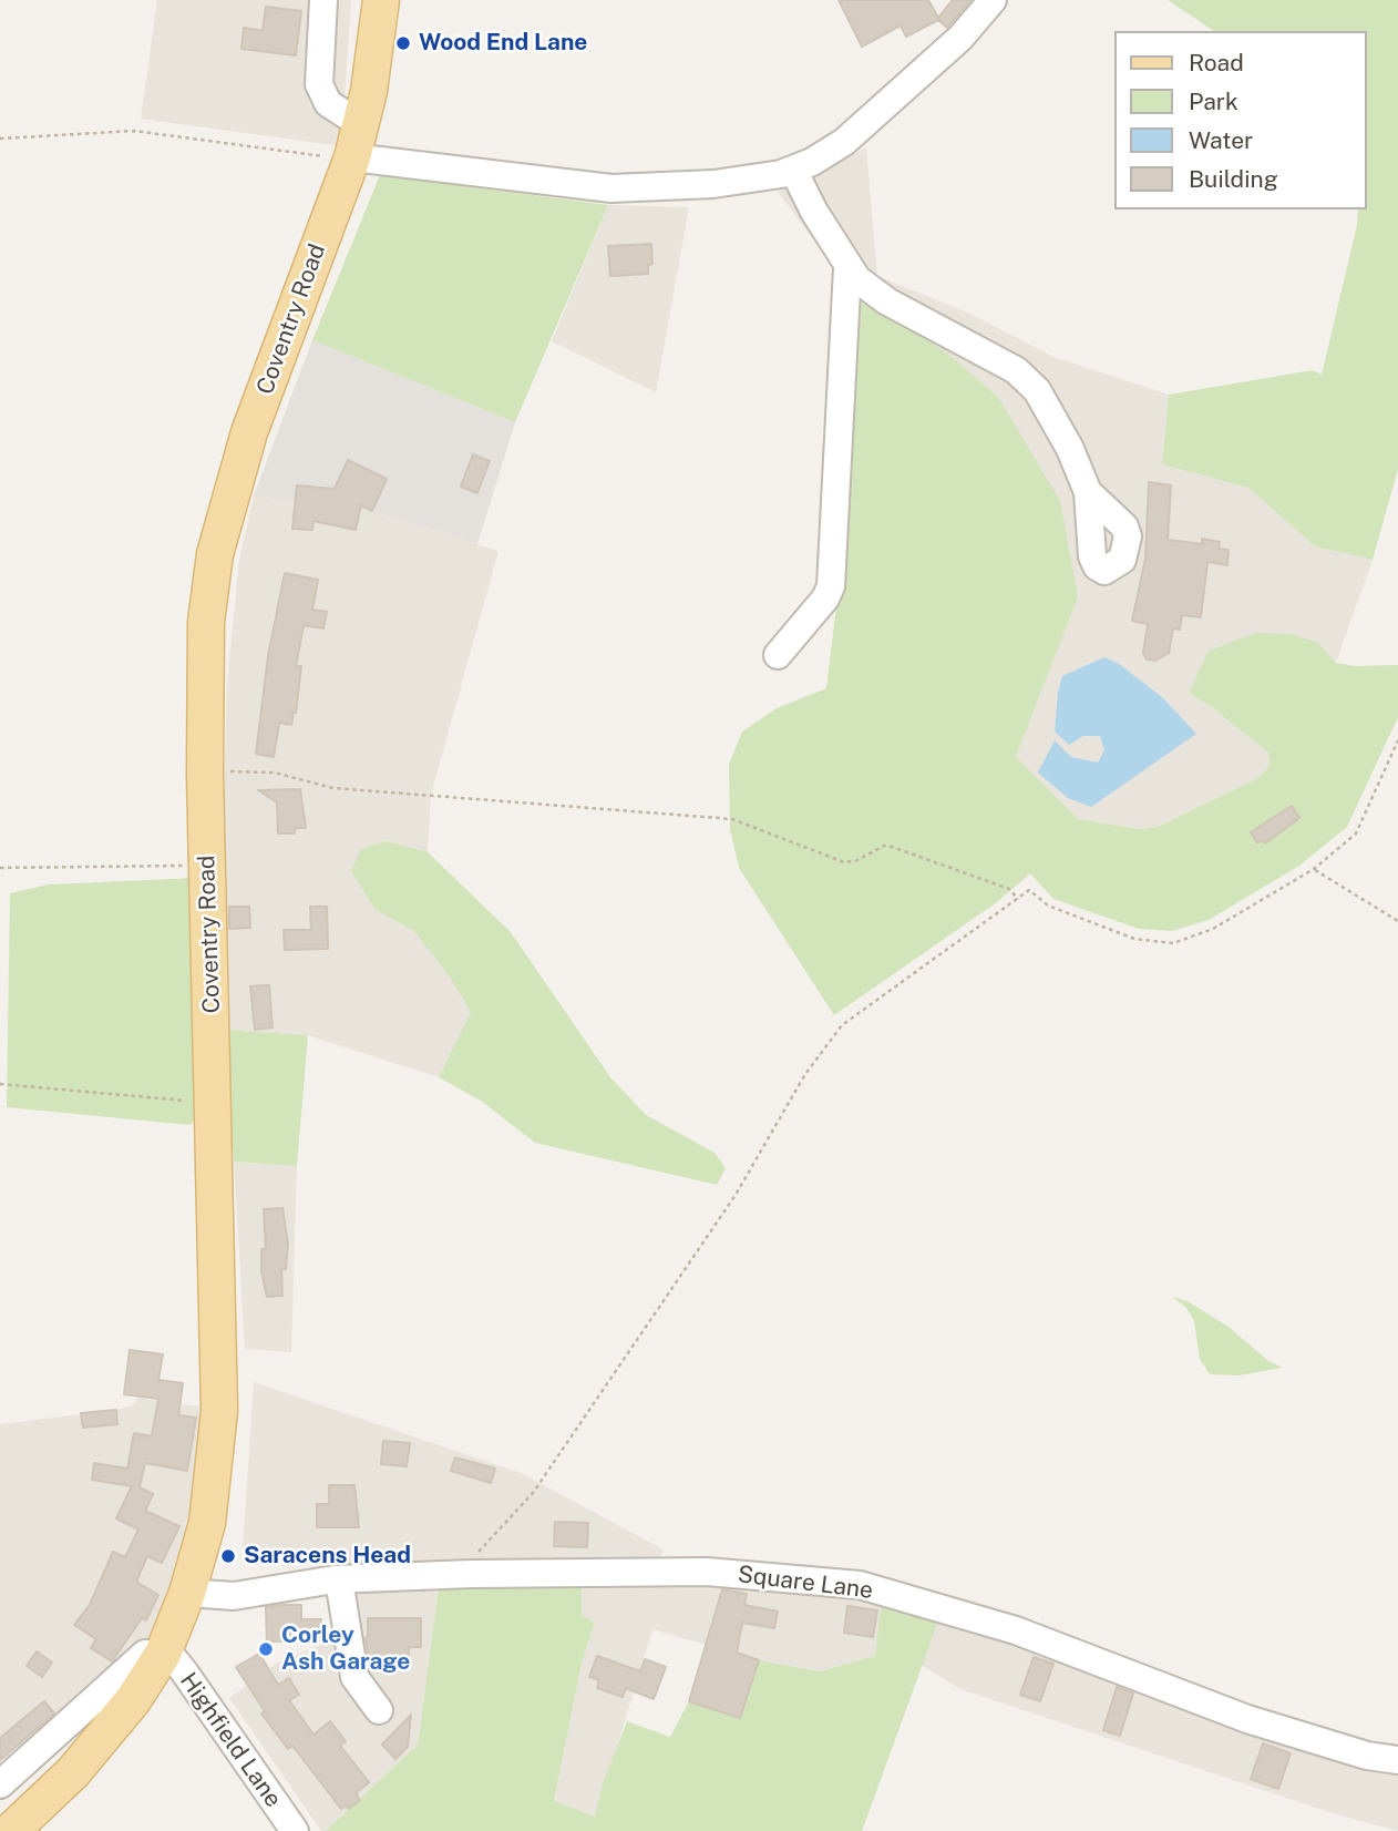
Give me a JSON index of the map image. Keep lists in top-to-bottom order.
{
  "streets": {
    "main road": ["Coventry Road"],
    "street": ["Square Lane", "Highfield Lane"]
  },
  "crossings": [
    ["Coventry Road", "Square Lane"],
    ["Coventry Road", "Highfield Lane"]
  ],
  "places": ["Wood End Lane", "Saracens Head", "Corley Ash Garage"],
  "legend": [
    "Road",
    "Park",
    "Water",
    "Building"
  ]
}
